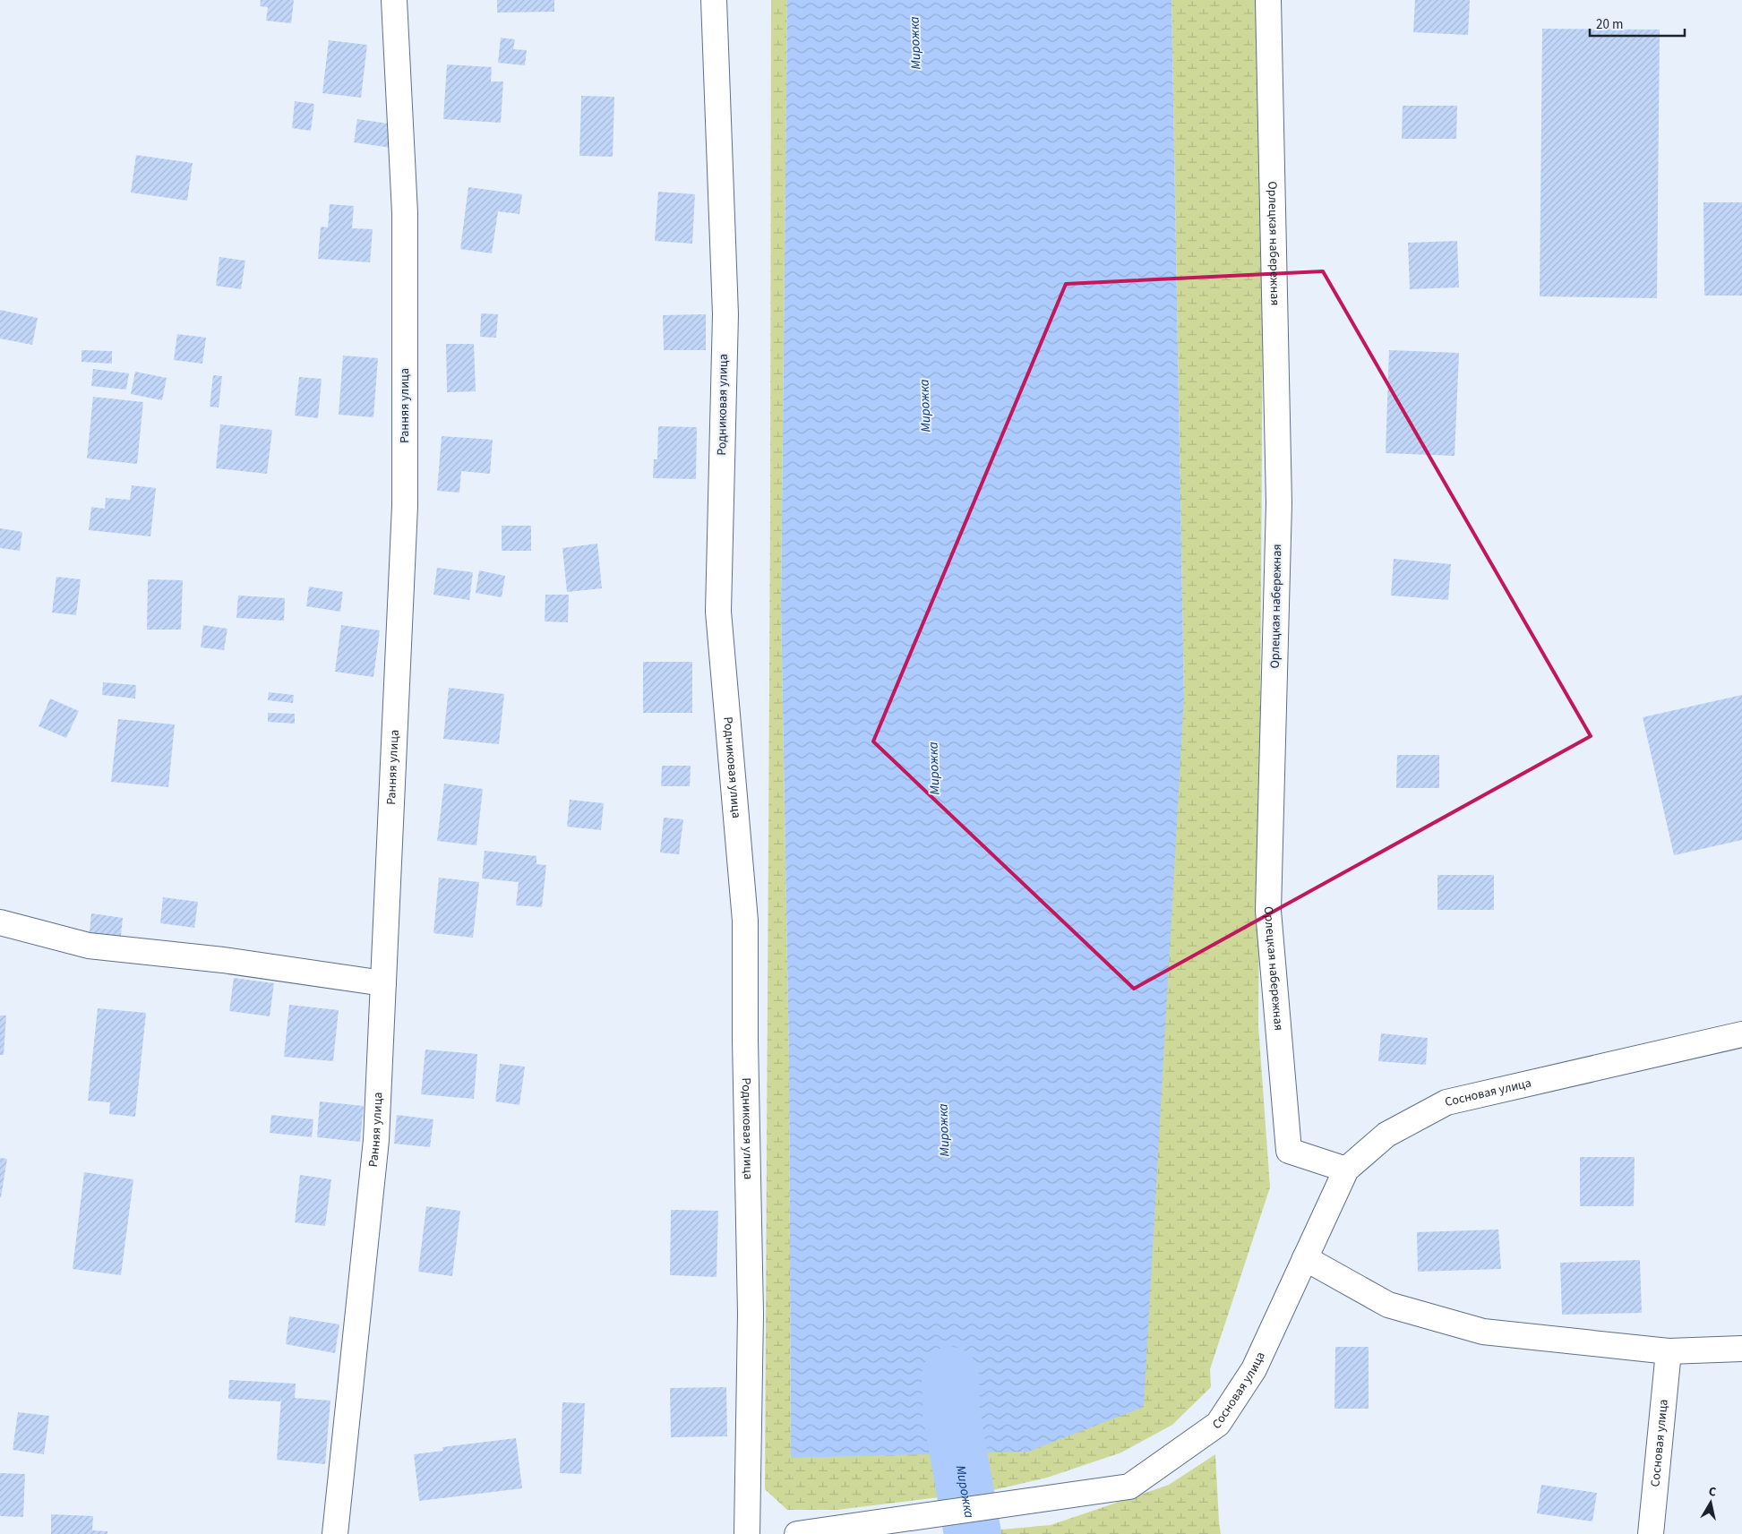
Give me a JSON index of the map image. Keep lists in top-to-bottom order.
{
  "streets": {
    "street": [
      "Орлецкая набережная",
      "Родниковая улица",
      "Ранняя улица",
      "Сосновая улица"
    ]
  },
  "crossings": [
    ["Орлецкая набережная", "Сосновая улица"]
  ],
  "water": ["Мирожка"],
  "scale_bar": "20 m",
  "north": "top"
}
